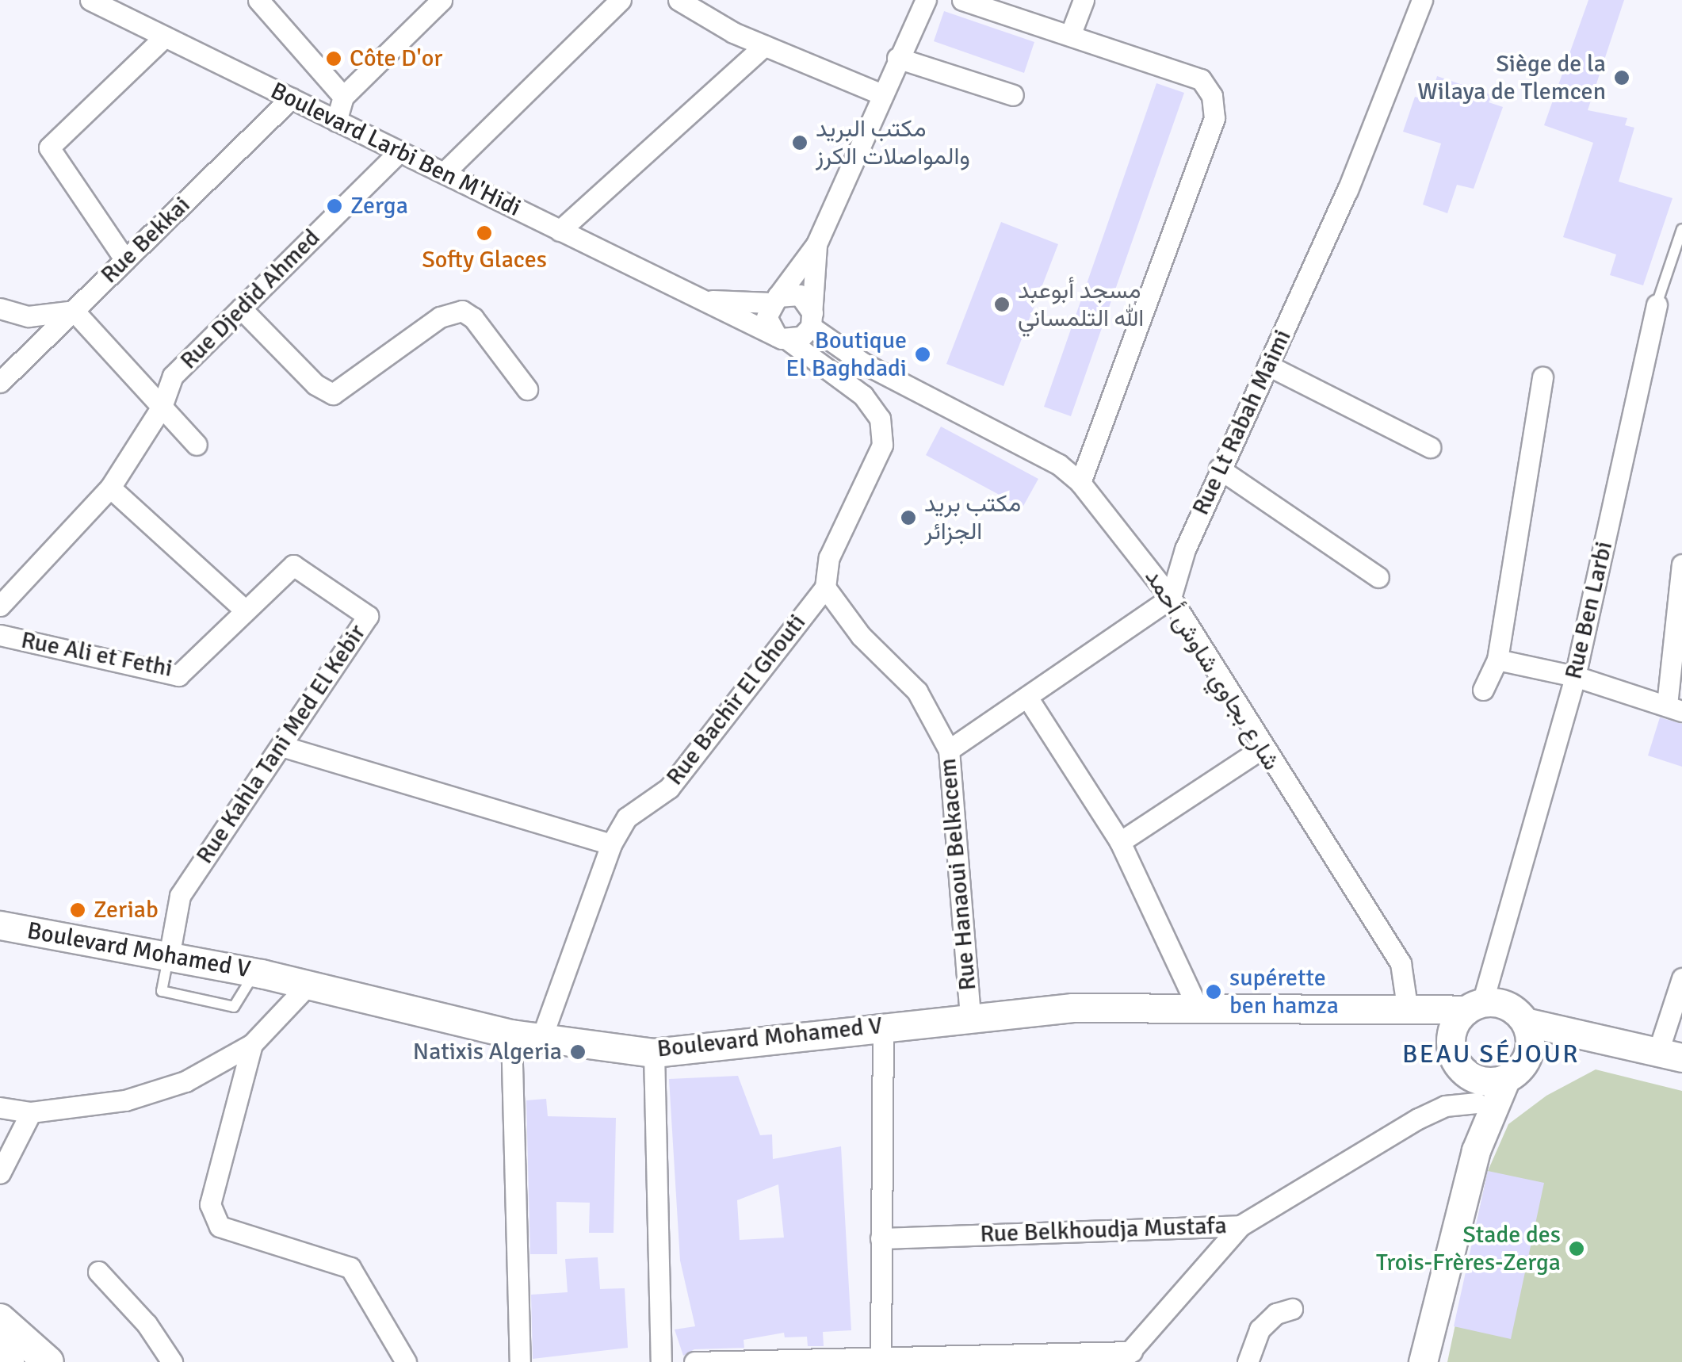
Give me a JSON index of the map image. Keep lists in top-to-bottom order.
{
  "streets": {
    "main road": ["Boulevard Mohamed V"],
    "street": [
      "Boulevard Larbi Ben M'Hidi",
      "Rue Bekkai",
      "Rue Djedid Ahmed",
      "Rue Lt Rabah Maimi",
      "Rue Ben Larbi",
      "Rue Ali et Fethi",
      "شارع بجاوي شاوش أحمد",
      "Rue Bachir El Ghouti",
      "Rue Kahla Tani Med El Kebir",
      "Rue Hanaoui Belkacem",
      "Rue Belkhoudja Mustafa"
    ]
  },
  "crossings": [
    ["Boulevard Larbi Ben M'Hidi", "Rue Bekkai"],
    ["Boulevard Larbi Ben M'Hidi", "Rue Djedid Ahmed"],
    ["Boulevard Larbi Ben M'Hidi", "شارع بجاوي شاوش أحمد"],
    ["Boulevard Larbi Ben M'Hidi", "Rue Bachir El Ghouti"],
    ["Rue Lt Rabah Maimi", "شارع بجاوي شاوش أحمد"],
    ["Rue Ben Larbi", "Boulevard Mohamed V"],
    ["Rue Ali et Fethi", "Rue Kahla Tani Med El Kebir"],
    ["شارع بجاوي شاوش أحمد", "Boulevard Mohamed V"],
    ["Rue Bachir El Ghouti", "Rue Hanaoui Belkacem"],
    ["Rue Bachir El Ghouti", "Boulevard Mohamed V"],
    ["Rue Kahla Tani Med El Kebir", "Boulevard Mohamed V"],
    ["Rue Hanaoui Belkacem", "Boulevard Mohamed V"]
  ],
  "districts": ["BEAU SÉJOUR"],
  "places": [
    "Côte D'or",
    "Siège de la Wilaya de Tlemcen",
    "مكتب البريد والمواصلات الكرز",
    "Zerga",
    "Softy Glaces",
    "مسجد أبوعبد الله التلمساني",
    "Boutique El Baghdadi",
    "مكتب بريد الجزائر",
    "Zeriab",
    "supérette ben hamza",
    "Natixis Algeria",
    "Stade des Trois-Frères-Zerga"
  ]
}
